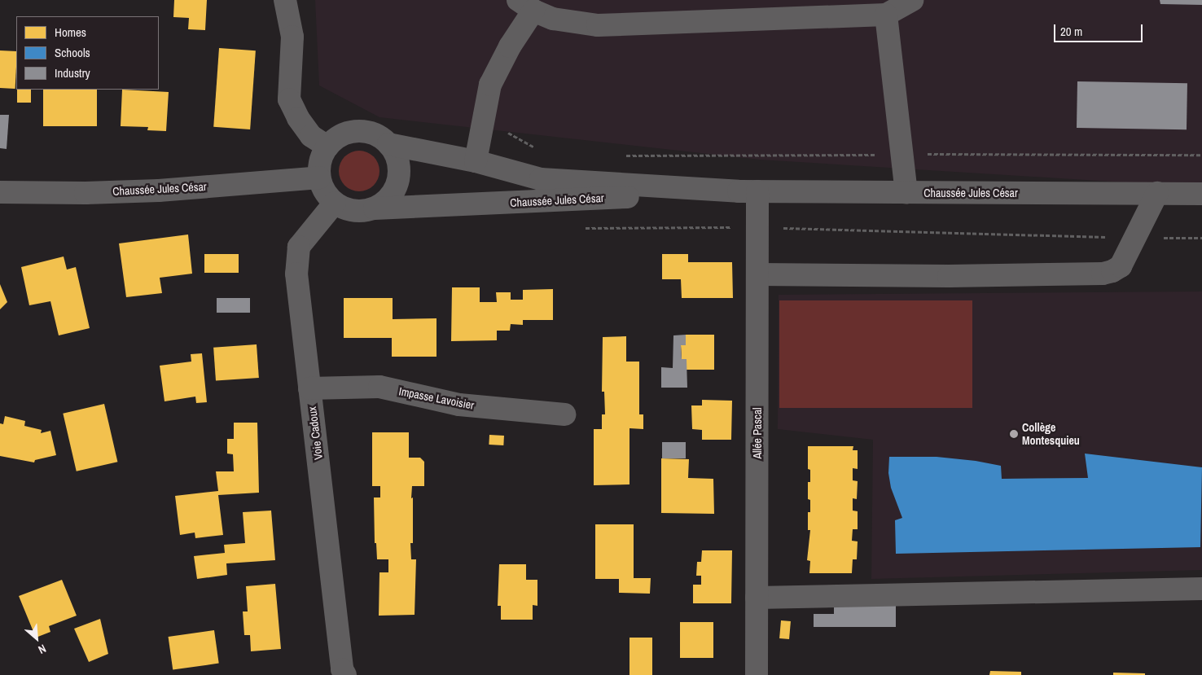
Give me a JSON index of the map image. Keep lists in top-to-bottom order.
{
  "streets": {
    "street": [
      "Chaussée Jules César",
      "Impasse Lavoisier",
      "Voie Cadoux",
      "Allée Pascal"
    ]
  },
  "crossings": [
    ["Chaussée Jules César", "Voie Cadoux"],
    ["Chaussée Jules César", "Allée Pascal"],
    ["Impasse Lavoisier", "Voie Cadoux"]
  ],
  "places": ["Collège Montesquieu"],
  "legend": ["Homes", "Schools", "Industry"],
  "scale_bar": "20 m",
  "north": "bottom right"
}
